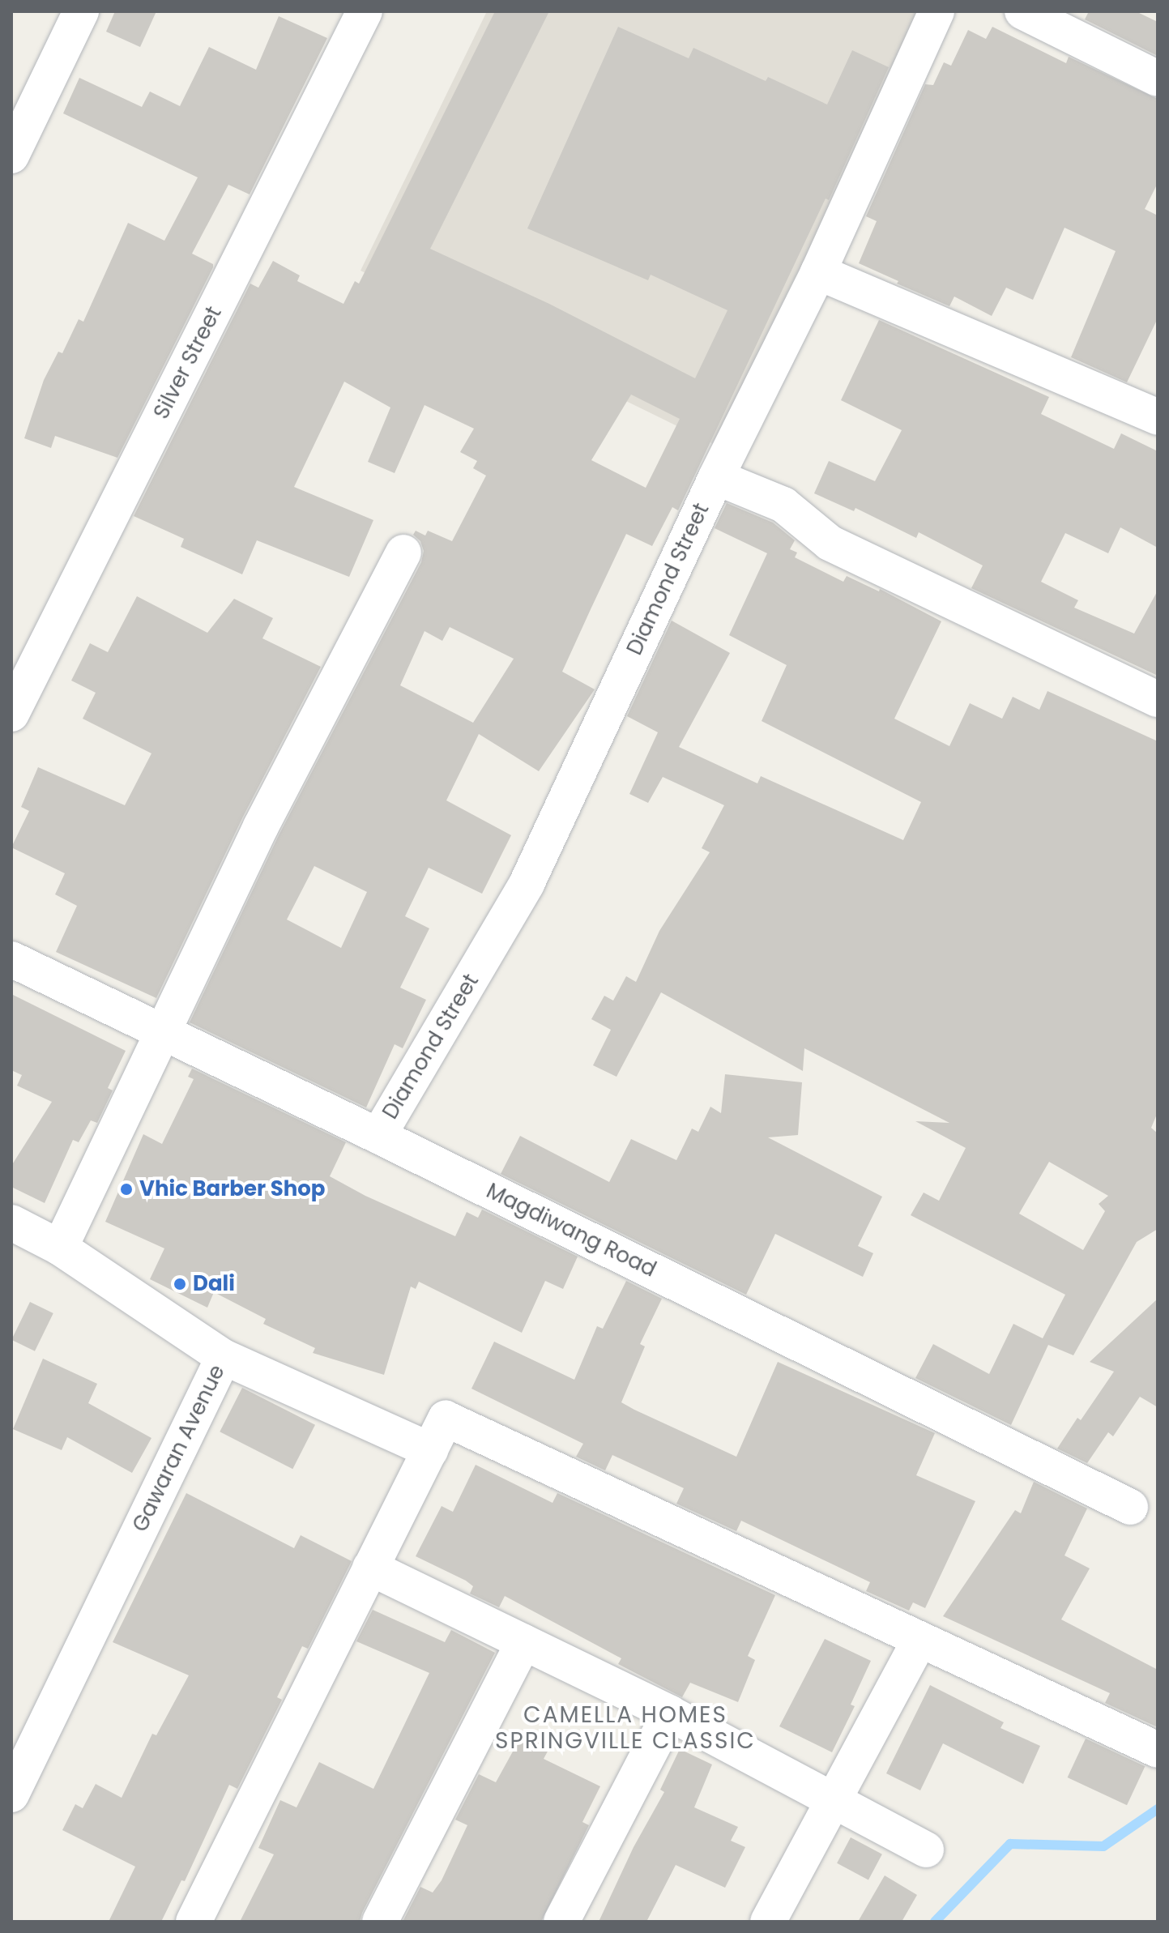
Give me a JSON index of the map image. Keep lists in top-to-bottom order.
{
  "streets": {
    "street": [
      "Silver Street",
      "Diamond Street",
      "Magdiwang Road",
      "Gawaran Avenue"
    ]
  },
  "crossings": [
    ["Diamond Street", "Magdiwang Road"]
  ],
  "districts": ["CAMELLA HOMES SPRINGVILLE CLASSIC"],
  "places": ["Vhic Barber Shop", "Dali"]
}
